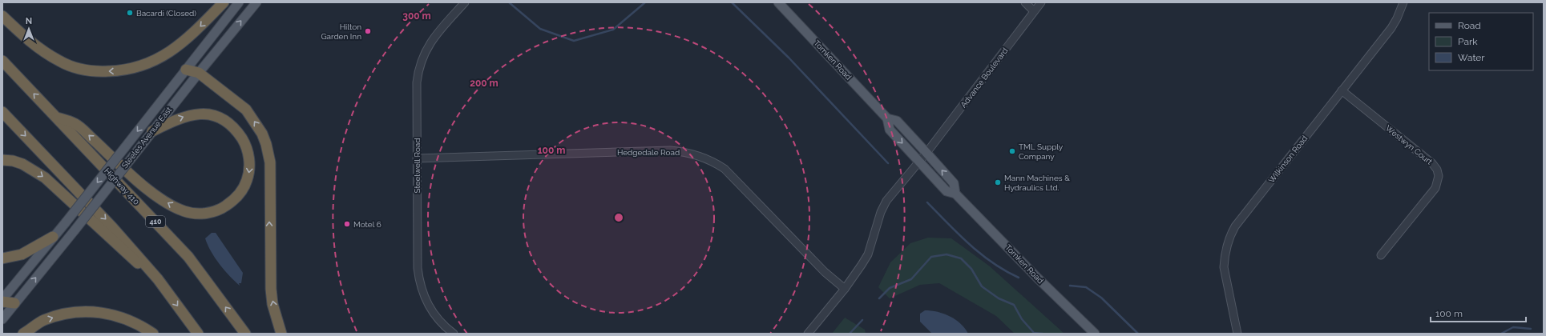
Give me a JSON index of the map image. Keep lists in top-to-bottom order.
{
  "streets": {
    "highway": ["Highway 410", "410"],
    "main road": ["Tomken Road", "Steeles Avenue East"],
    "street": [
      "Advance Boulevard",
      "Westwyn Court",
      "Hedgedale Road",
      "Wilkinson Road",
      "Steelwell Road"
    ]
  },
  "crossings": [
    ["Tomken Road", "Advance Boulevard"],
    ["Advance Boulevard", "Hedgedale Road"],
    ["Westwyn Court", "Wilkinson Road"],
    ["Hedgedale Road", "Steelwell Road"]
  ],
  "places": [
    "Bacardi (Closed)",
    "Hilton Garden Inn",
    "TML Supply Company",
    "Mann Machines & Hydraulics Ltd.",
    "Motel 6"
  ],
  "legend": ["Road", "Park", "Water"],
  "scale_bar": "100 m",
  "north": "top",
  "rings": ["300 m", "200 m", "100 m"]
}
